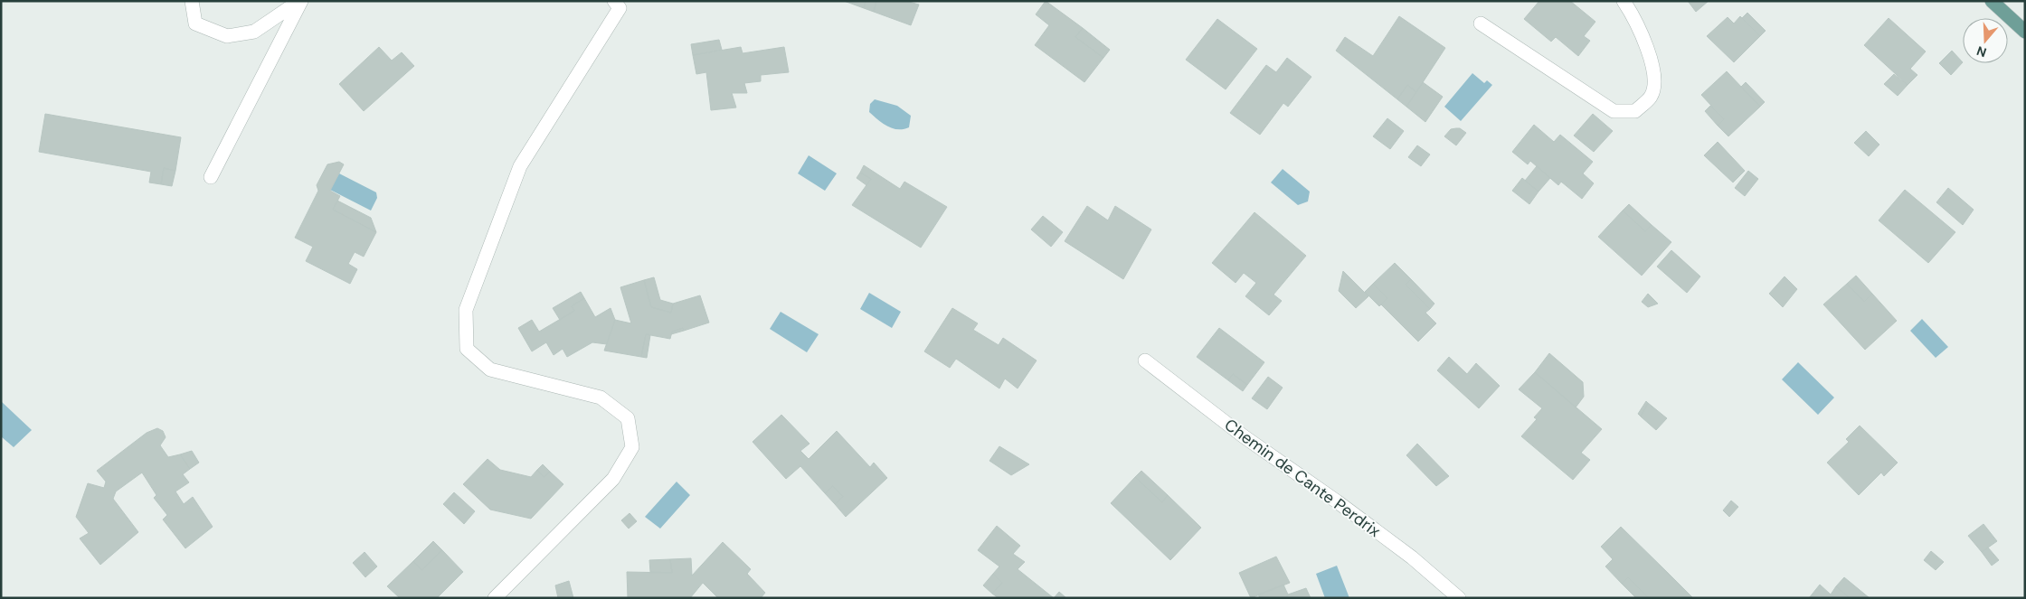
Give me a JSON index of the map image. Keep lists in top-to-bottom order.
{
  "streets": {
    "street": ["Chemin de Cante Perdrix"]
  },
  "north": "bottom"
}
